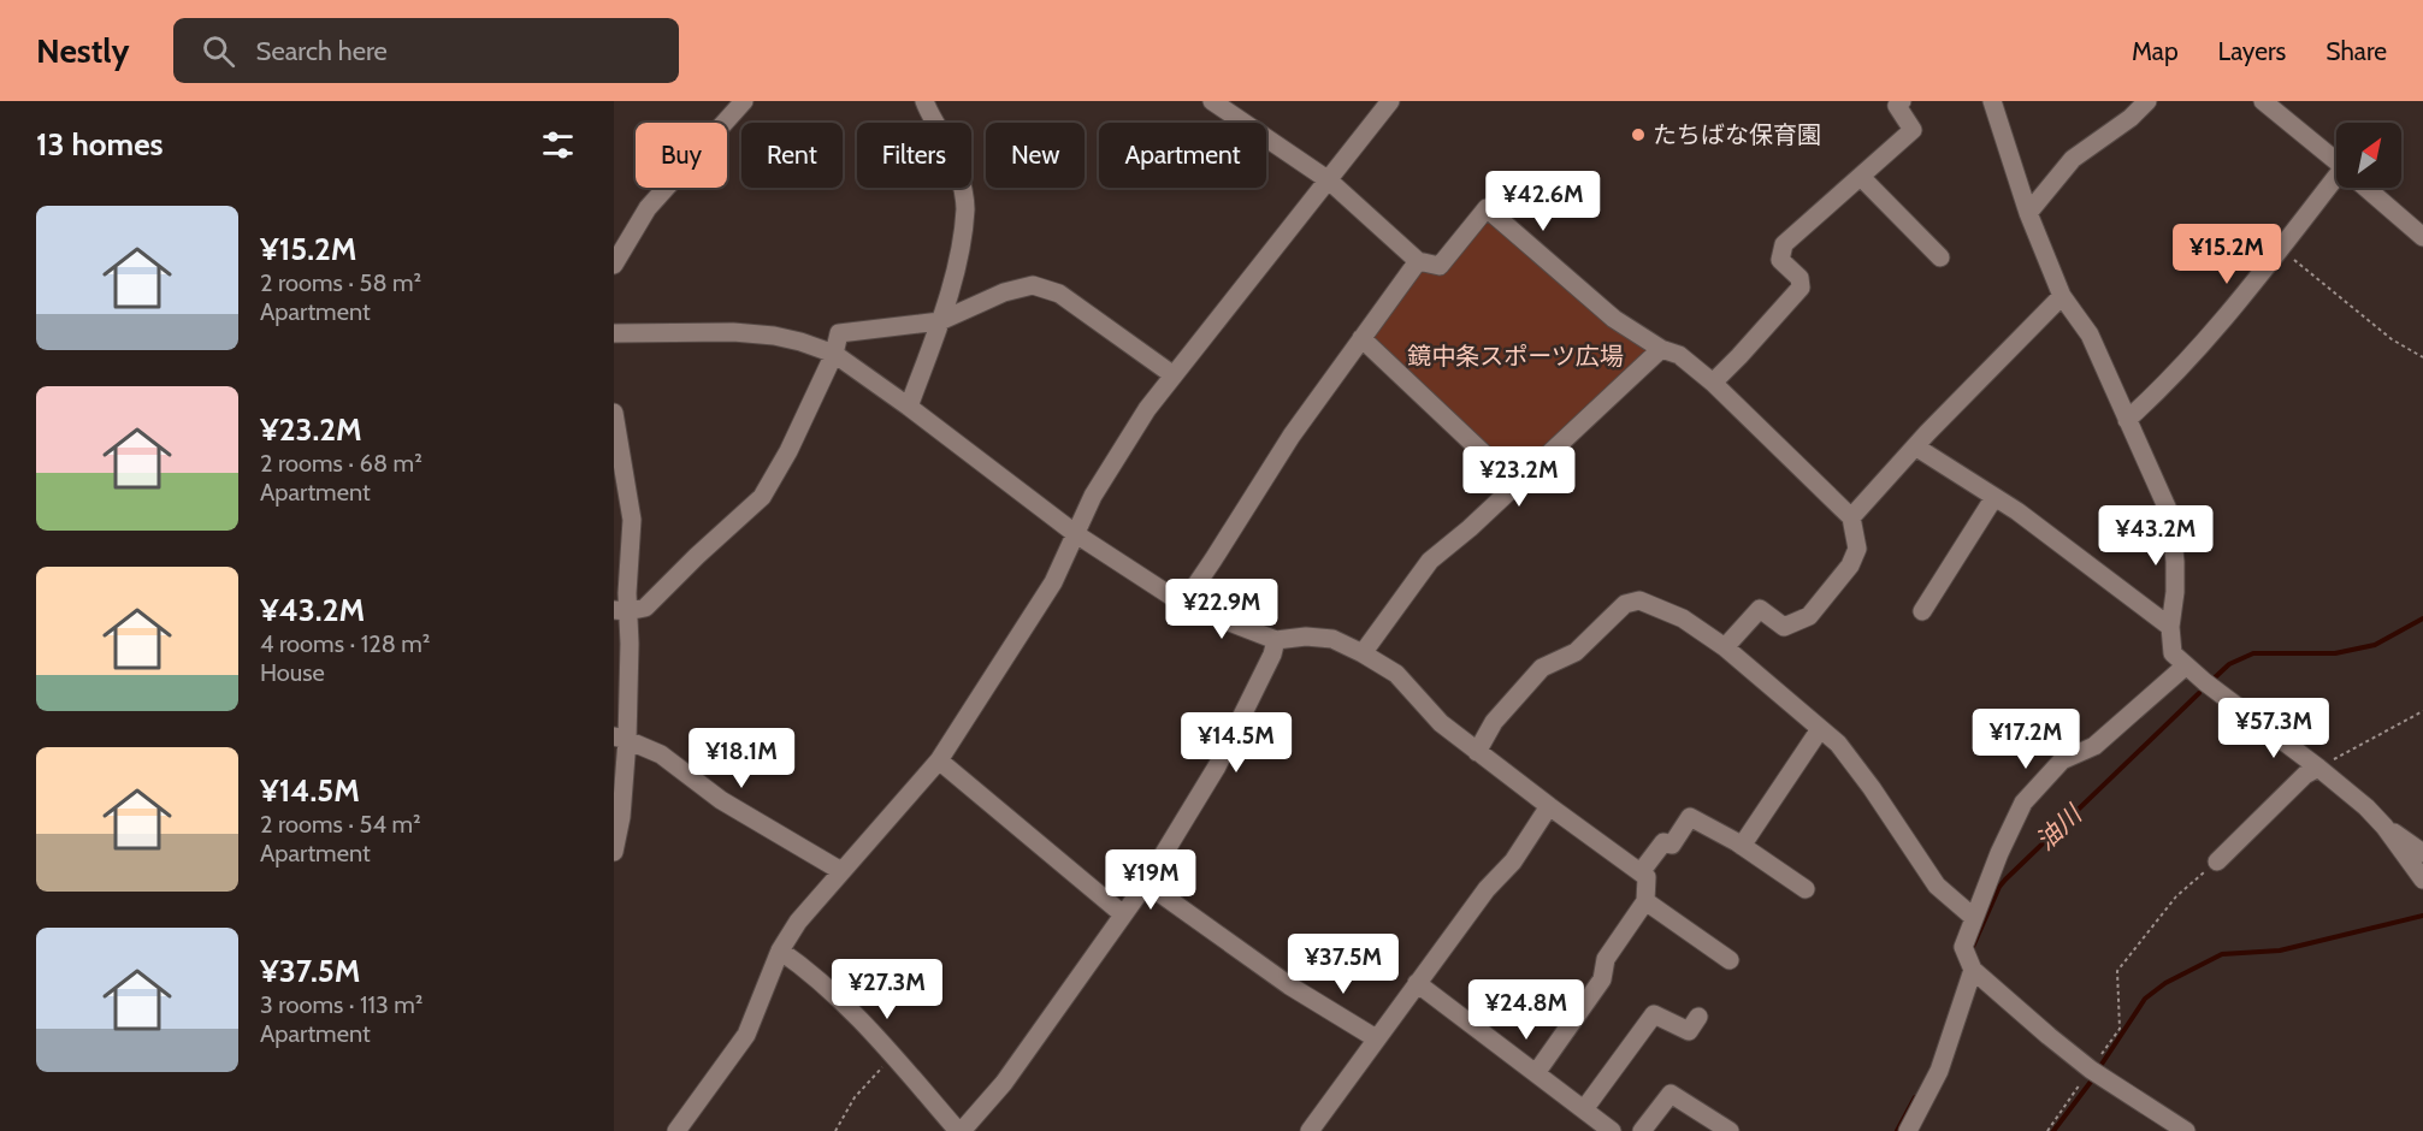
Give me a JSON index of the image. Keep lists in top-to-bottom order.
{
  "water": ["油川"],
  "parks": ["鏡中条スポーツ広場"],
  "places": ["たちばな保育園"],
  "north": "top right",
  "page": {
    "header": "Nestly",
    "search": "Search here",
    "nav": ["Map", "Layers", "Share"],
    "heading": "13 homes",
    "chip": [
      "Buy",
      "Rent",
      "Filters",
      "New",
      "Apartment"
    ],
    "price": [
      "¥42.6M",
      "¥15.2M",
      "¥23.2M",
      "¥43.2M",
      "¥22.9M",
      "¥57.3M",
      "¥17.2M",
      "¥14.5M",
      "¥18.1M",
      "¥19M",
      "¥37.5M",
      "¥27.3M",
      "¥24.8M"
    ],
    "list": [
      {
        "name": "¥15.2M",
        "note": "2 rooms · 58 m² · Apartment"
      },
      {
        "name": "¥23.2M",
        "note": "2 rooms · 68 m² · Apartment"
      },
      {
        "name": "¥43.2M",
        "note": "4 rooms · 128 m² · House"
      },
      {
        "name": "¥14.5M",
        "note": "2 rooms · 54 m² · Apartment"
      },
      {
        "name": "¥37.5M",
        "note": "3 rooms · 113 m² · Apartment"
      }
    ]
  }
}
